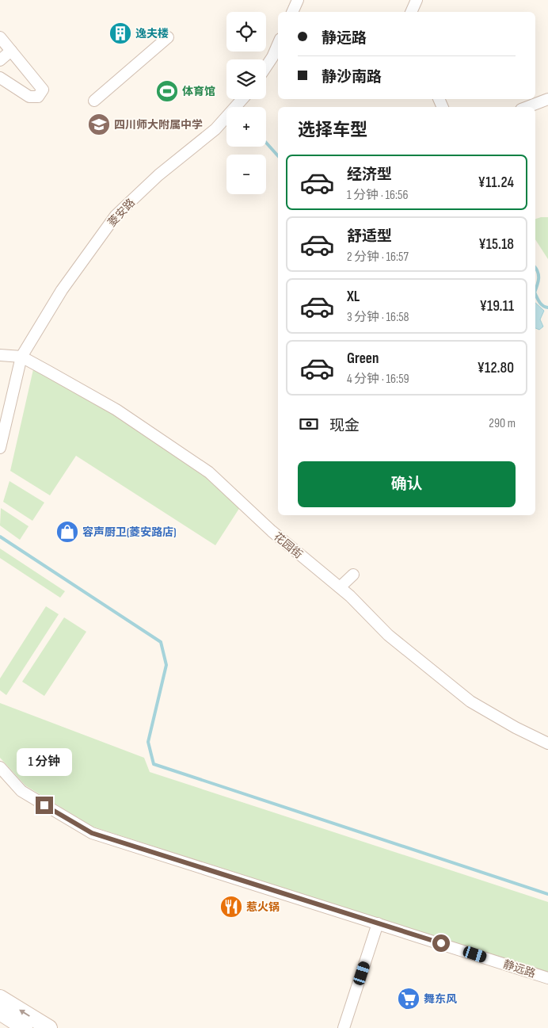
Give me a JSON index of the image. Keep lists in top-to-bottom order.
{
  "streets": {
    "street": ["菱安路", "花园街", "静远路"]
  },
  "crossings": [
    ["菱安路", "花园街"]
  ],
  "places": {
    "building": ["逸夫楼"],
    "sports": ["体育馆"],
    "school or university": ["四川师大附属中学"],
    "shop": ["容声厨卫(菱安路店)"],
    "restaurant": ["惹火锅"],
    "supermarket": ["舞东风"]
  },
  "page": {
    "map_buttons": ["+", "−"],
    "banner": ["静远路", "静沙南路"],
    "heading": "选择车型",
    "list": [
      {
        "name": "经济型",
        "note": "1 分钟 · 16:56",
        "value": "¥11.24"
      },
      {
        "name": "舒适型",
        "note": "2 分钟 · 16:57",
        "value": "¥15.18"
      },
      {
        "name": "XL",
        "note": "3 分钟 · 16:58",
        "value": "¥19.11"
      },
      {
        "name": "Green",
        "note": "4 分钟 · 16:59",
        "value": "¥12.80"
      }
    ],
    "pay": ["现金", "290 m"],
    "buttons": "确认",
    "bubble": "1 分钟"
  }
}
